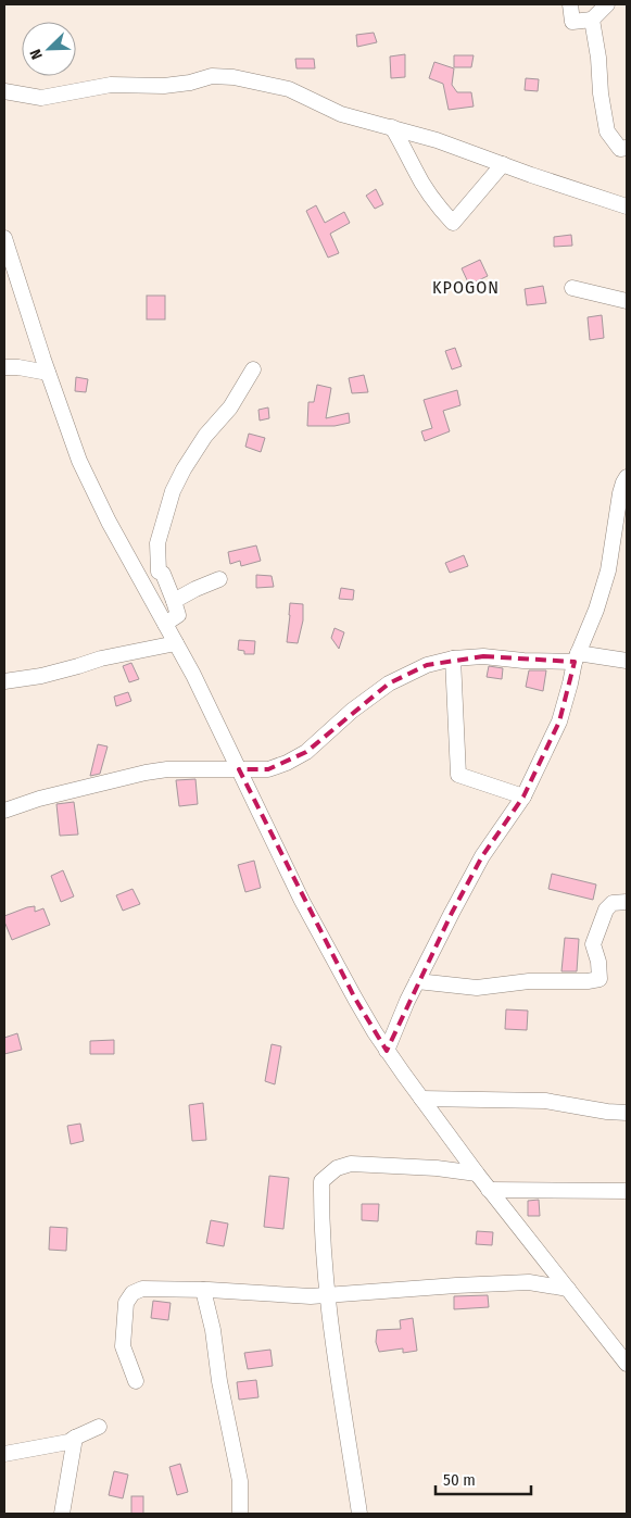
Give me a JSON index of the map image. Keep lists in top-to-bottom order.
{
  "districts": ["KPOGON"],
  "scale_bar": "50 m",
  "north": "bottom left"
}
